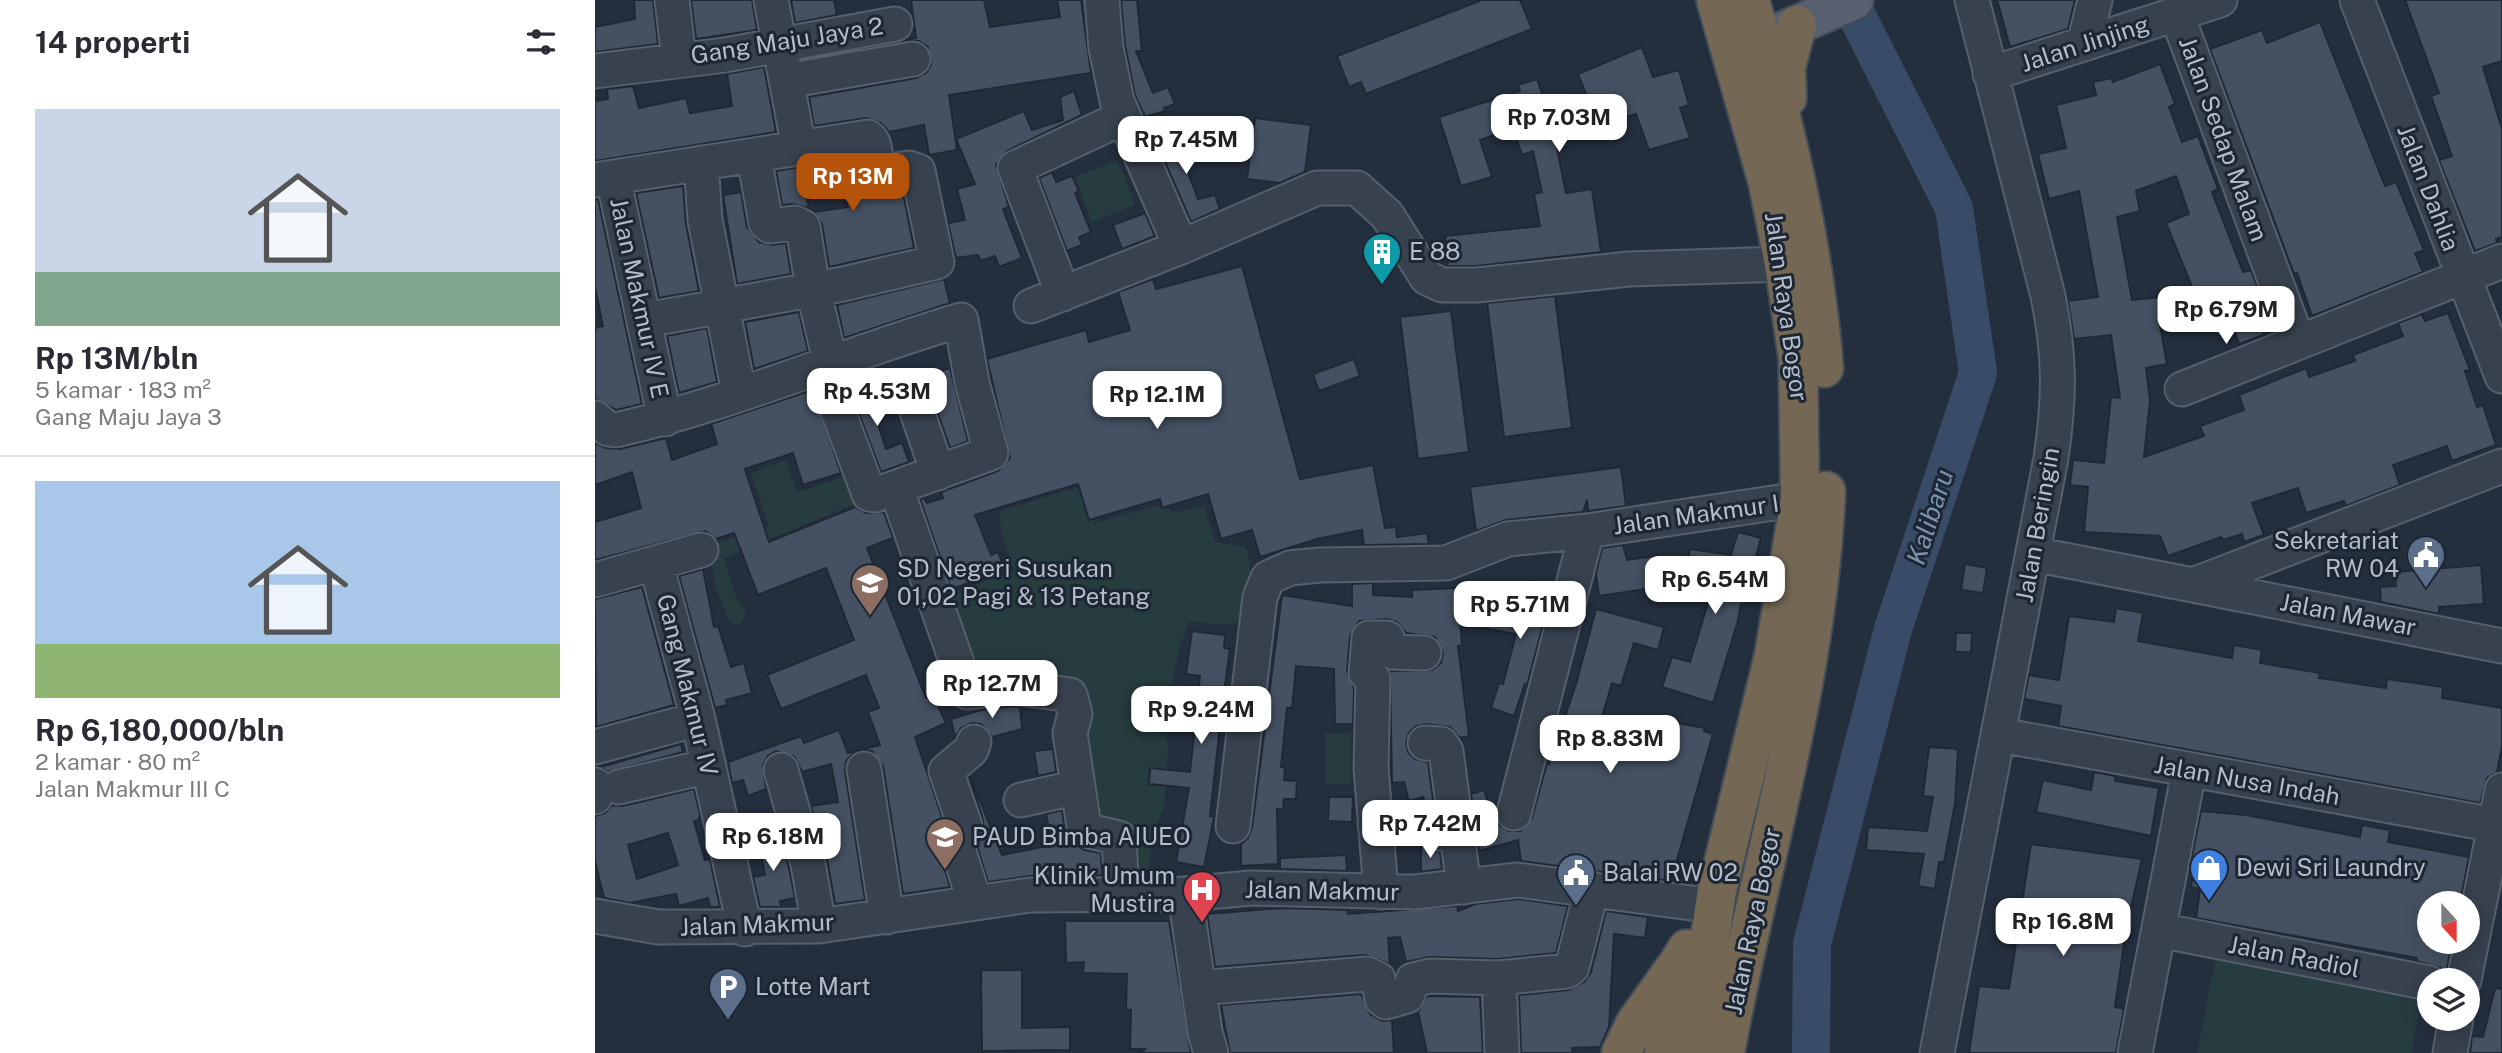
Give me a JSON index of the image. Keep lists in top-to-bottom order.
{
  "streets": {
    "highway": ["Jalan Raya Bogor"],
    "street": [
      "Gang Maju Jaya 2",
      "Jalan Jinjing",
      "Jalan Sedap Malam",
      "Jalan Dahlia",
      "Jalan Makmur IV E",
      "Jalan Makmur I",
      "Jalan Beringin",
      "Jalan Mawar",
      "Gang Makmur IV",
      "Jalan Nusa Indah",
      "Jalan Makmur",
      "Jalan Radiol"
    ]
  },
  "crossings": [
    ["Jalan Jinjing", "Jalan Sedap Malam"],
    ["Jalan Jinjing", "Jalan Beringin"],
    ["Jalan Raya Bogor", "Jalan Makmur I"],
    ["Jalan Raya Bogor", "Jalan Makmur"],
    ["Jalan Beringin", "Jalan Mawar"],
    ["Jalan Beringin", "Jalan Nusa Indah"],
    ["Gang Makmur IV", "Jalan Makmur"]
  ],
  "water": ["Kalibaru"],
  "places": {
    "building": ["E 88"],
    "public building": ["Sekretariat RW 04", "Balai RW 02"],
    "school or university": ["SD Negeri Susukan 01,02 Pagi & 13 Petang", "PAUD Bimba AIUEO"],
    "shop": ["Dewi Sri Laundry"],
    "hospital": ["Klinik Umum Mustira"],
    "parking": ["Lotte Mart"]
  },
  "north": "bottom",
  "page": {
    "heading": "14 properti",
    "list": [
      {
        "name": "Rp 13M/bln",
        "note": "5 kamar · 183 m² · Gang Maju Jaya 3"
      },
      {
        "name": "Rp 6,180,000/bln",
        "note": "2 kamar · 80 m² · Jalan Makmur III C"
      }
    ],
    "price": [
      "Rp 7.03M",
      "Rp 7.45M",
      "Rp 13M",
      "Rp 6.79M",
      "Rp 4.53M",
      "Rp 12.1M",
      "Rp 6.54M",
      "Rp 5.71M",
      "Rp 12.7M",
      "Rp 9.24M",
      "Rp 8.83M",
      "Rp 7.42M",
      "Rp 6.18M",
      "Rp 16.8M"
    ]
  }
}
